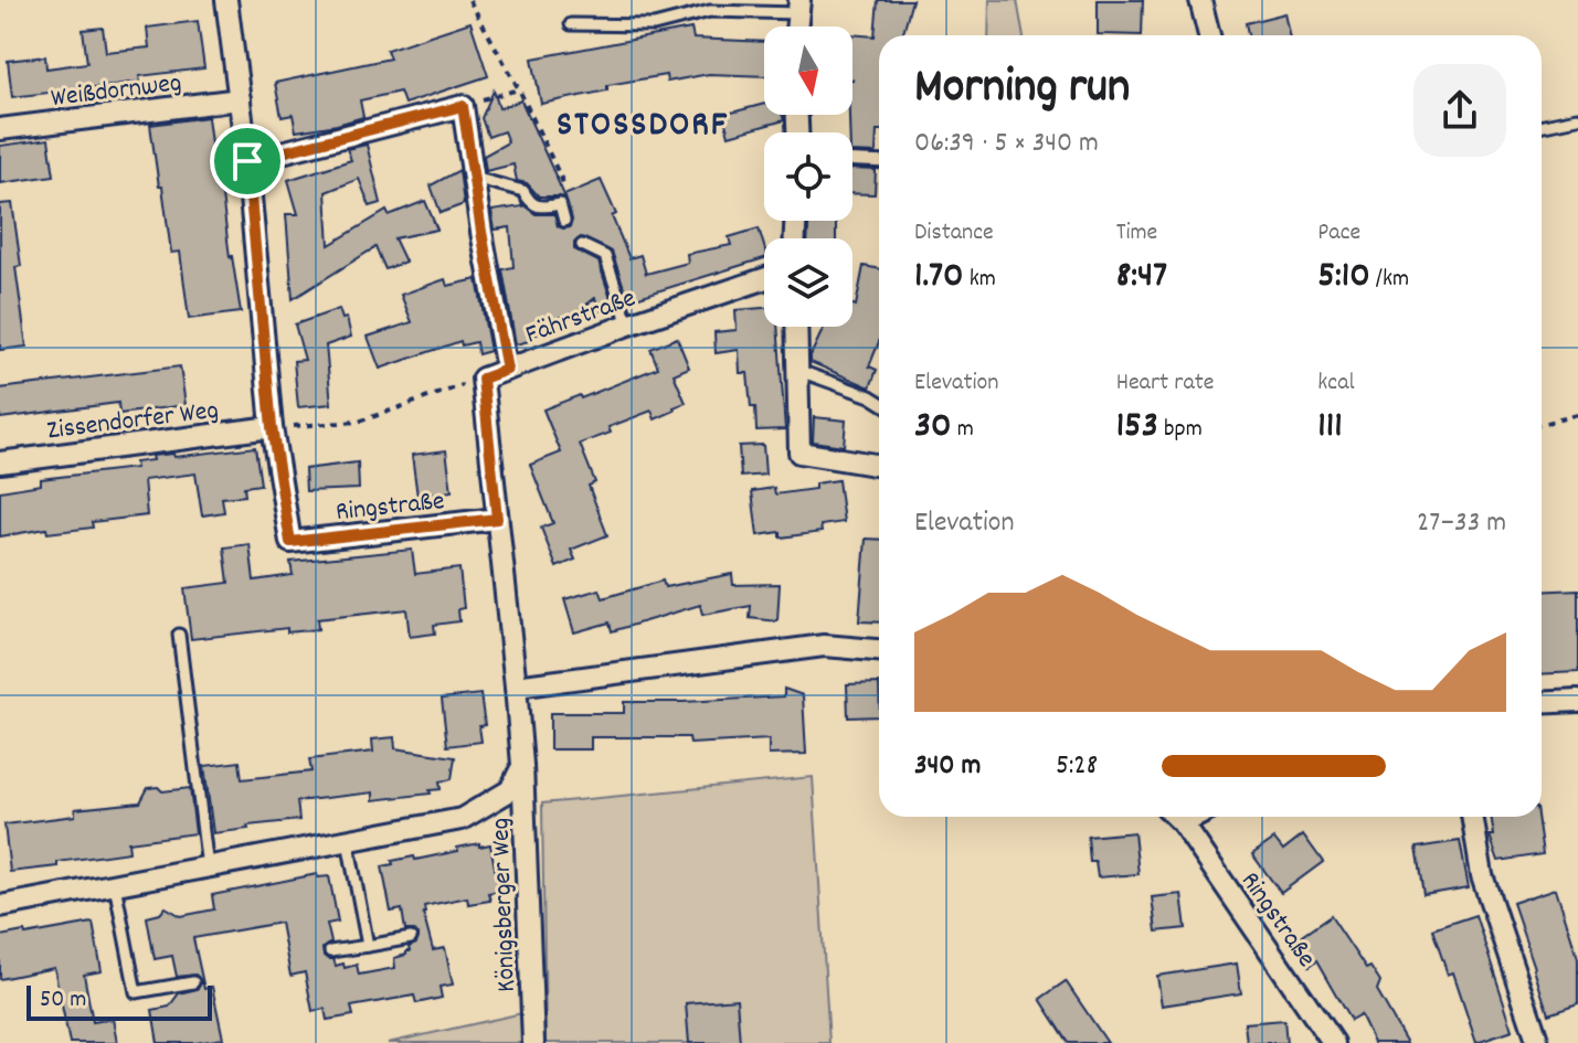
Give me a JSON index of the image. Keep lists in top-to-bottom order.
{
  "streets": {
    "street": [
      "Weißdornweg",
      "Fährstraße",
      "Zissendorfer Weg",
      "Ringstraße",
      "Königsberger Weg"
    ]
  },
  "crossings": [
    ["Weißdornweg", "Ringstraße"],
    ["Zissendorfer Weg", "Ringstraße"]
  ],
  "districts": ["STOSSDORF"],
  "scale_bar": "50 m",
  "north": "bottom",
  "page": {
    "heading": ["Morning run", "06:39 · 5 × 340 m"],
    "stats": [
      ["Distance", "1.70 km"],
      ["Time", "8:47"],
      ["Pace", "5:10 /km"],
      ["Elevation", "30 m"],
      ["Heart rate", "153 bpm"],
      ["kcal", "111"]
    ],
    "chart": ["Elevation", "27–33 m"],
    "list": [
      {
        "name": "340 m",
        "note": "5:28"
      }
    ],
    "scale": "50 m"
  }
}
